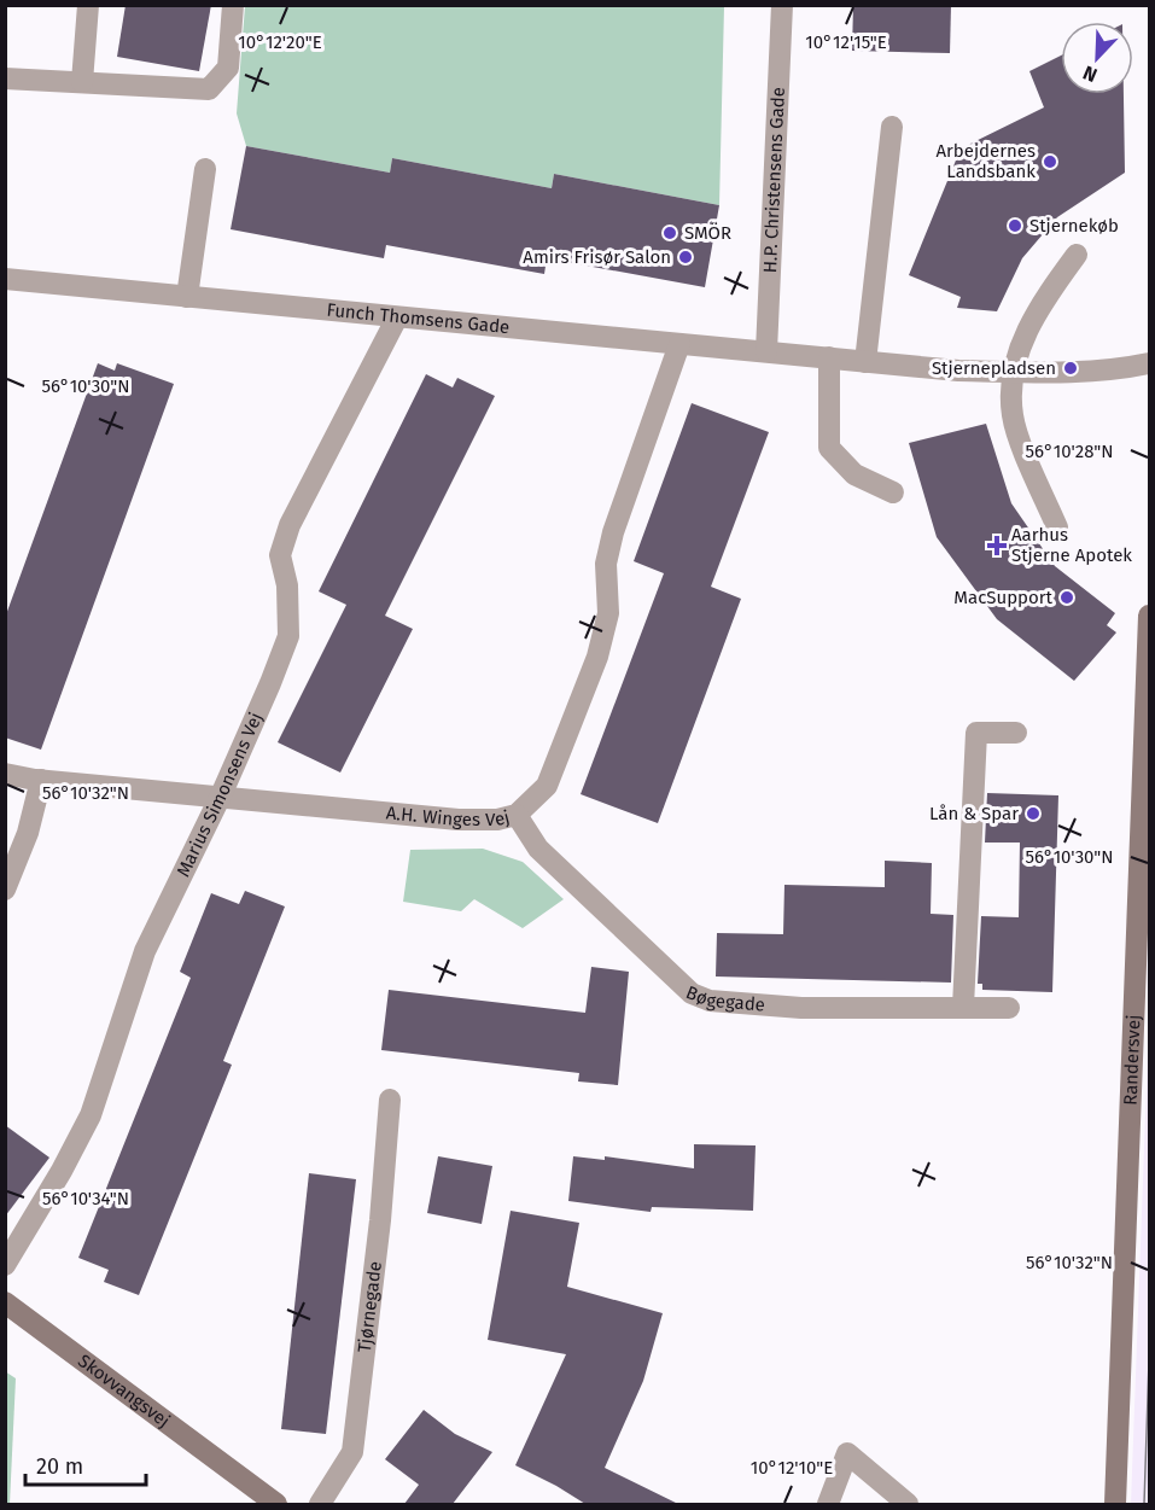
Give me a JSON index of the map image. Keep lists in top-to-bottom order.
{
  "streets": {
    "street": [
      "H.P. Christensens Gade",
      "Funch Thomsens Gade",
      "Marius Simonsens Vej",
      "A.H. Winges Vej",
      "Bøgegade",
      "Randersvej",
      "Tjørnegade",
      "Skovvangsvej"
    ]
  },
  "crossings": [
    ["H.P. Christensens Gade", "Funch Thomsens Gade"],
    ["Funch Thomsens Gade", "Marius Simonsens Vej"],
    ["Funch Thomsens Gade", "A.H. Winges Vej"],
    ["Marius Simonsens Vej", "A.H. Winges Vej"],
    ["A.H. Winges Vej", "Bøgegade"]
  ],
  "places": {
    "other": [
      "Arbejdernes Landsbank",
      "Stjernekøb",
      "SMÖR",
      "Amirs Frisør Salon",
      "Stjernepladsen",
      "MacSupport",
      "Lån & Spar"
    ],
    "health": ["Aarhus Stjerne Apotek"]
  },
  "scale_bar": "20 m",
  "north": "bottom left",
  "coordinates": [
    "10°12'20\"E",
    "10°12'15\"E",
    "56°10'30\"N",
    "56°10'28\"N",
    "56°10'32\"N",
    "56°10'34\"N",
    "10°12'10\"E"
  ]
}
